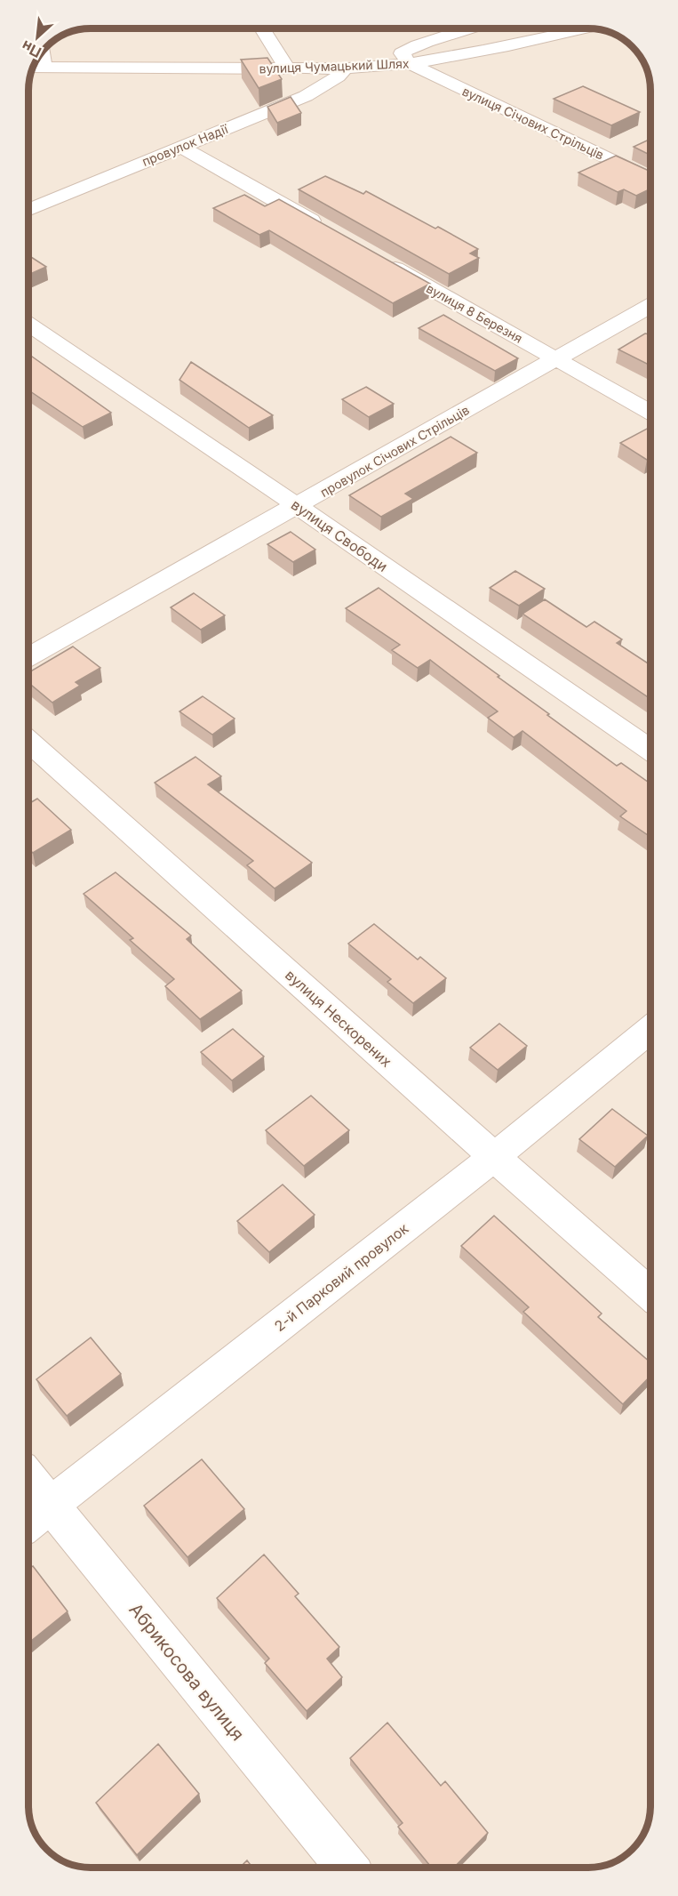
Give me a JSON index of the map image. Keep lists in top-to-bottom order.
{
  "streets": {
    "street": [
      "вулиця Чумацький Шлях",
      "вулиця Січових Стрільців",
      "провулок Надії",
      "вулиця 8 Березня",
      "провулок Січових Стрільців",
      "вулиця Свободи",
      "вулиця Нескорених",
      "2-й Парковий провулок",
      "Абрикосова вулиця"
    ]
  },
  "crossings": [
    ["вулиця Чумацький Шлях", "вулиця Січових Стрільців"],
    ["вулиця Чумацький Шлях", "провулок Надії"],
    ["вулиця 8 Березня", "провулок Січових Стрільців"],
    ["провулок Січових Стрільців", "вулиця Свободи"],
    ["вулиця Нескорених", "2-й Парковий провулок"],
    ["2-й Парковий провулок", "Абрикосова вулиця"]
  ],
  "north": "bottom left"
}
